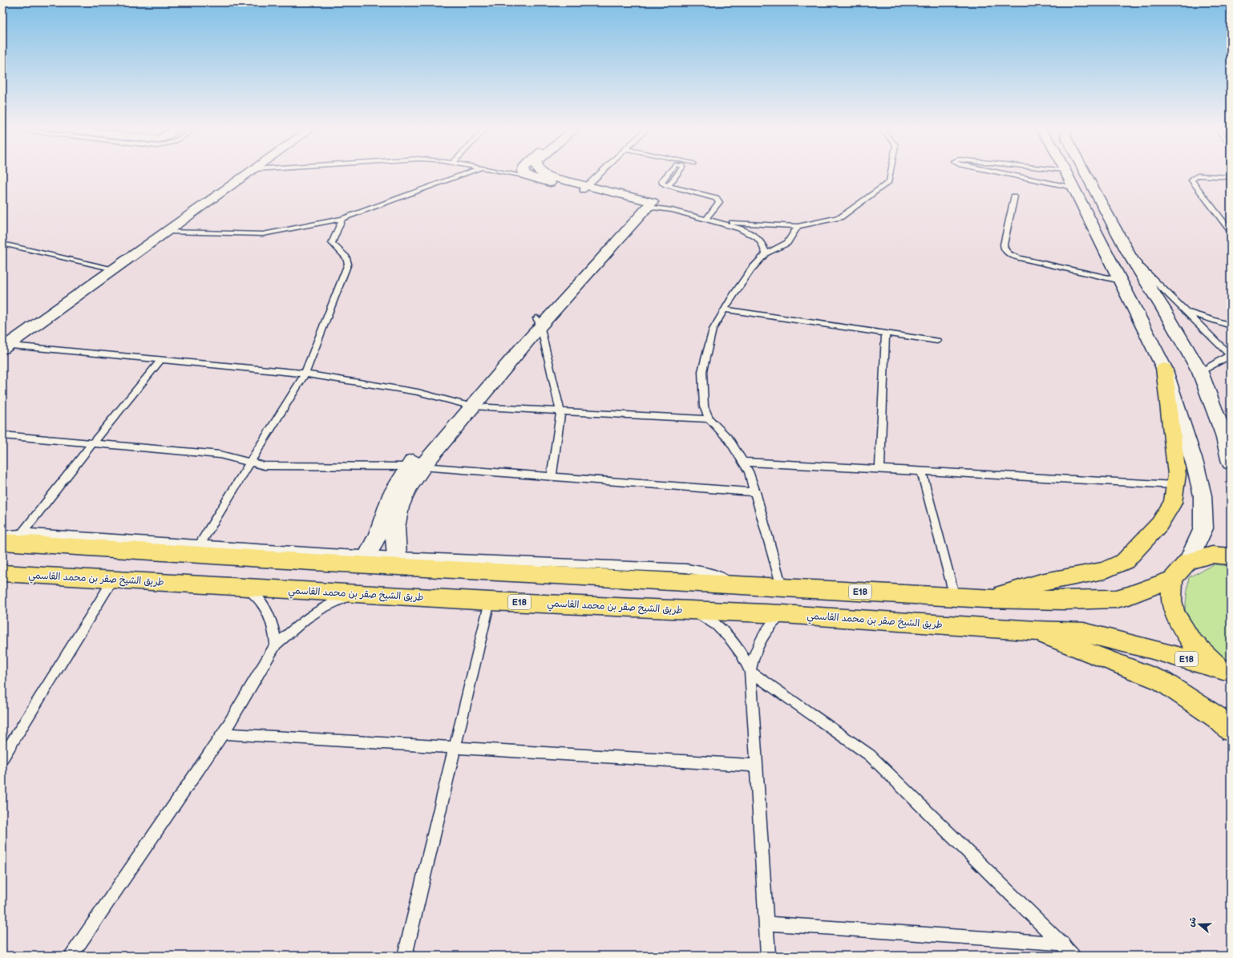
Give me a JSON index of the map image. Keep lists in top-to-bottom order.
{
  "streets": {
    "highway": ["طريق الشيخ صقر بن محمد القاسمي", "E18"]
  },
  "north": "left"
}
